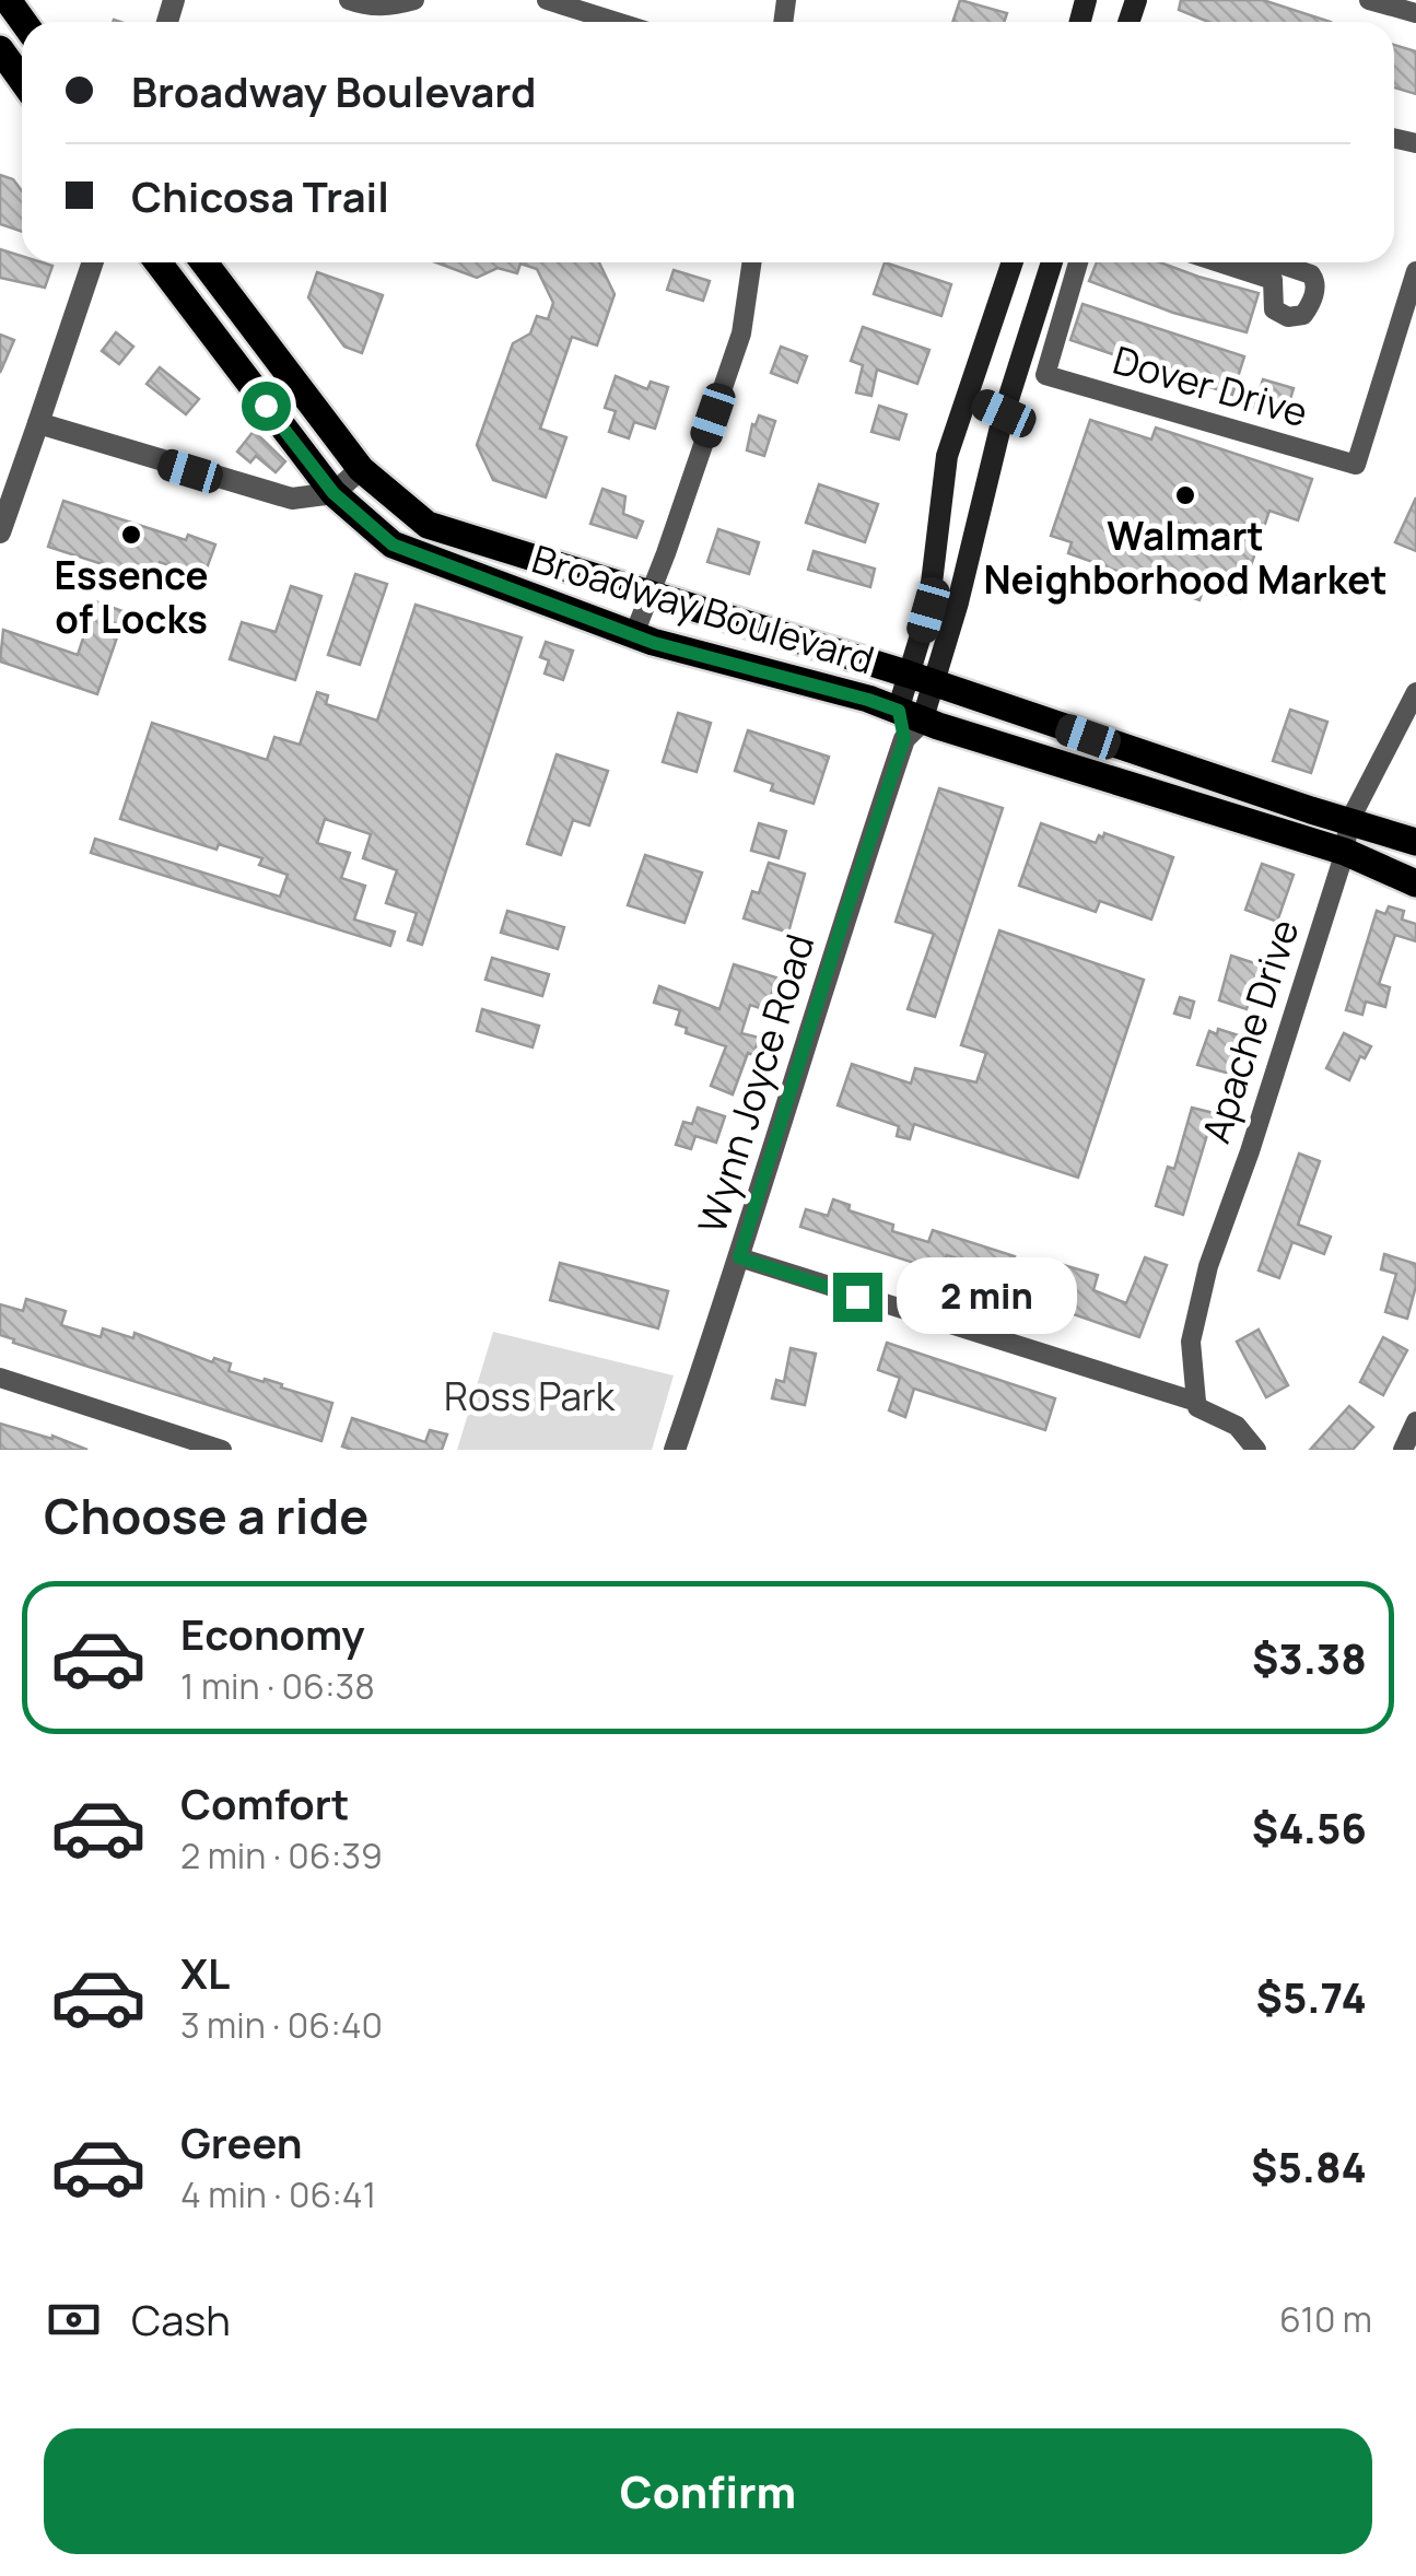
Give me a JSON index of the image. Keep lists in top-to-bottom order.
{
  "streets": {
    "main road": ["Broadway Boulevard", "Wynn Joyce Road"],
    "street": ["Dover Drive", "Apache Drive"]
  },
  "crossings": [
    ["Broadway Boulevard", "Apache Drive"],
    ["Broadway Boulevard", "Wynn Joyce Road"]
  ],
  "parks": ["Ross Park"],
  "places": ["Walmart Neighborhood Market", "Essence of Locks"],
  "page": {
    "banner": ["Broadway Boulevard", "Chicosa Trail"],
    "bubble": "2 min",
    "heading": "Choose a ride",
    "list": [
      {
        "name": "Economy",
        "note": "1 min · 06:38",
        "value": "$3.38"
      },
      {
        "name": "Comfort",
        "note": "2 min · 06:39",
        "value": "$4.56"
      },
      {
        "name": "XL",
        "note": "3 min · 06:40",
        "value": "$5.74"
      },
      {
        "name": "Green",
        "note": "4 min · 06:41",
        "value": "$5.84"
      }
    ],
    "pay": ["Cash", "610 m"],
    "buttons": "Confirm"
  }
}
